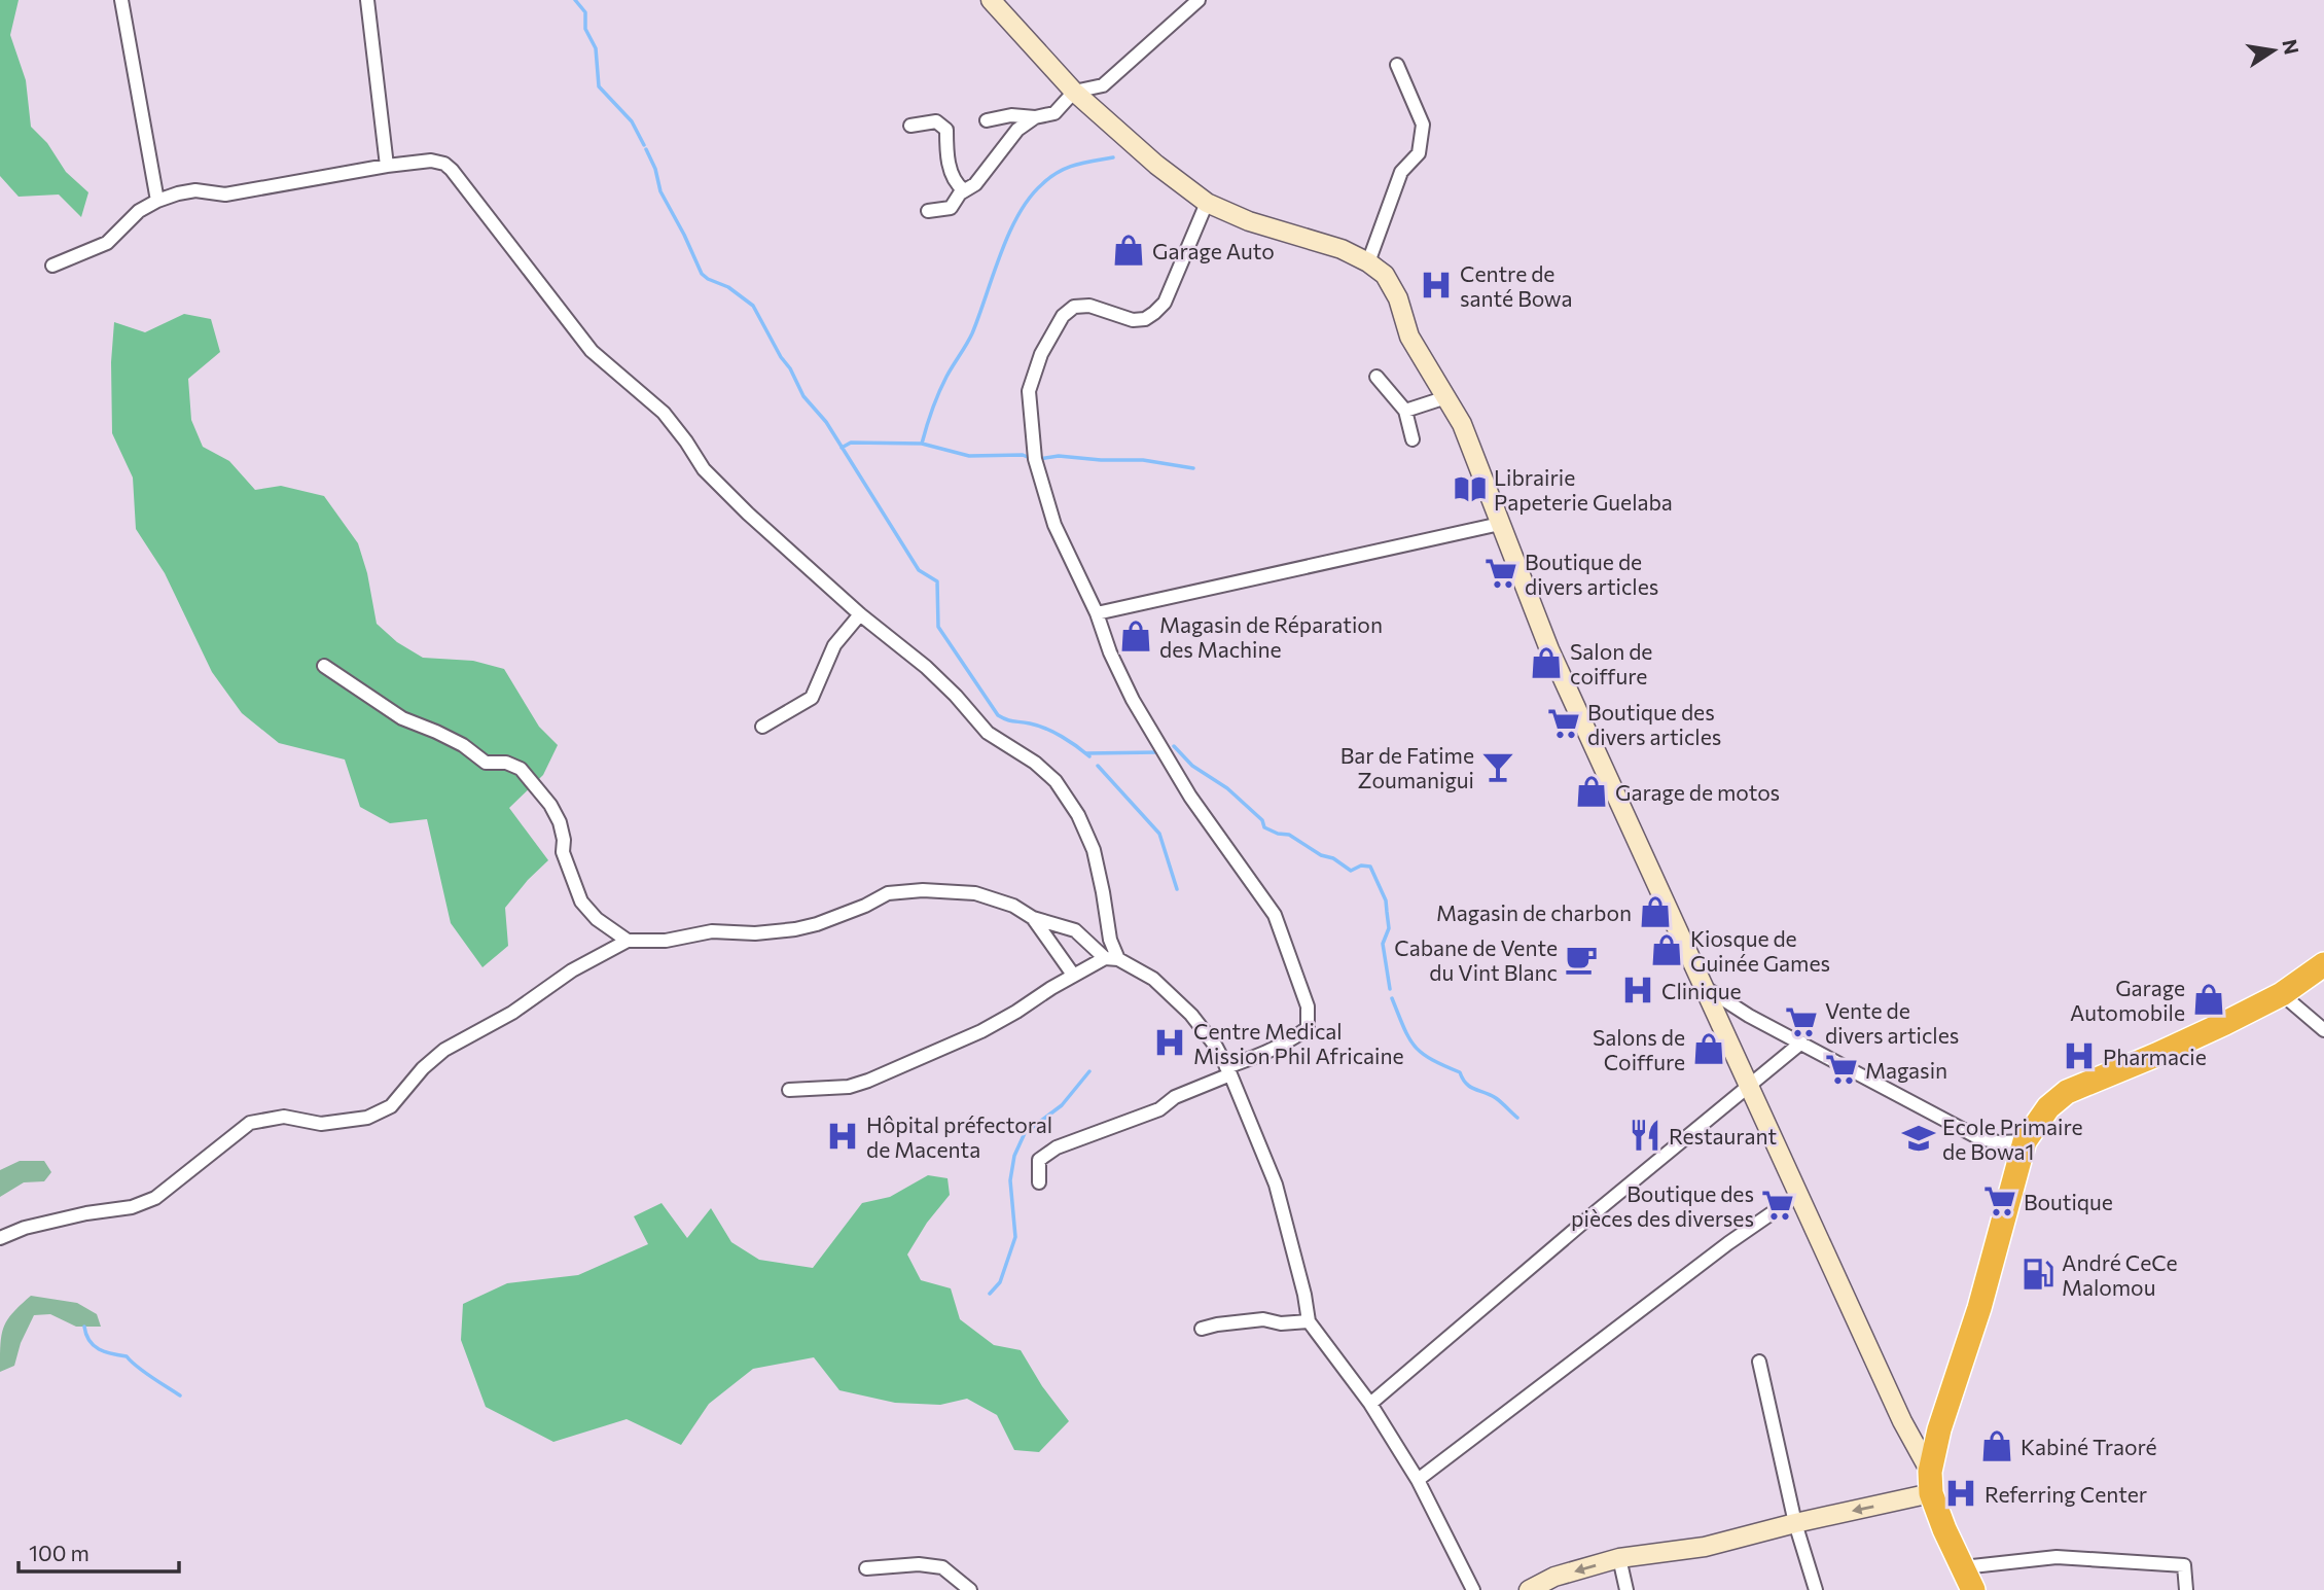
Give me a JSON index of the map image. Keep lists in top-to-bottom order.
{
  "places": {
    "shop": [
      "Garage Auto",
      "Magasin de Réparation des Machine",
      "Salon de coiffure",
      "Garage de motos",
      "Magasin de charbon",
      "Kiosque de Guinée Games",
      "Garage Automobile",
      "Salons de Coiffure",
      "Kabiné Traoré"
    ],
    "hospital": [
      "Centre de santé Bowa",
      "Clinique",
      "Centre Medical Mission Phil Africaine",
      "Pharmacie",
      "Hôpital préfectoral de Macenta",
      "Referring Center"
    ],
    "library": ["Librairie Papeterie Guelaba"],
    "supermarket": [
      "Boutique de divers articles",
      "Boutique des divers articles",
      "Vente de divers articles",
      "Magasin",
      "Boutique",
      "Boutique des pièces des diverses"
    ],
    "bar": ["Bar de Fatime Zoumanigui"],
    "cafe": ["Cabane de Vente du Vint Blanc"],
    "restaurant": ["Restaurant"],
    "school or university": ["Ecole Primaire de Bowa1"],
    "fuel station": ["André CeCe Malomou"]
  },
  "scale_bar": "100 m",
  "north": "right"
}
